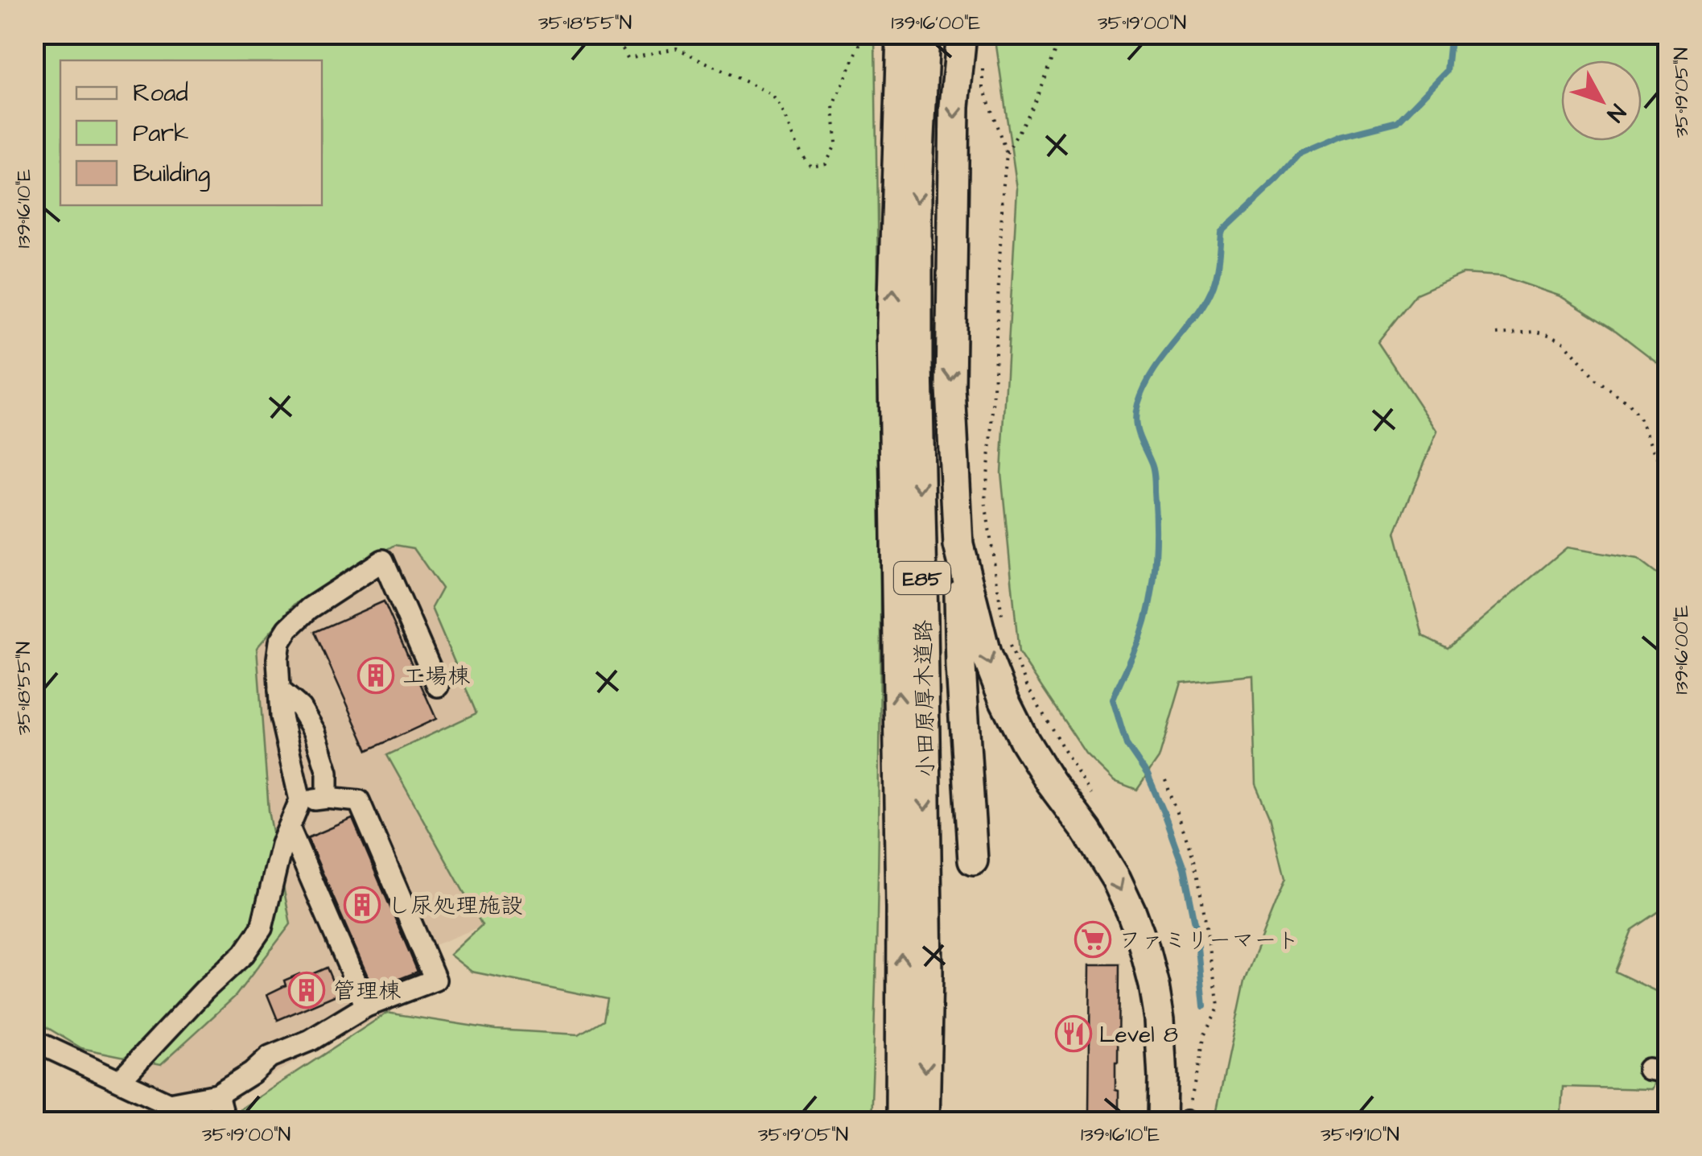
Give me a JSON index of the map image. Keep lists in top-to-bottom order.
{
  "streets": {
    "highway": ["E85", "小田原厚木道路"]
  },
  "places": {
    "building": ["工場棟", "し尿処理施設", "管理棟"],
    "supermarket": ["ファミリーマート"],
    "restaurant": ["Level 8"]
  },
  "legend": ["Road", "Park", "Building"],
  "north": "bottom right",
  "coordinates": [
    "35°18'55\"N",
    "139°16'00\"E",
    "35°19'00\"N",
    "35°19'05\"N",
    "139°16'10\"E",
    "35°19'10\"N"
  ]
}
